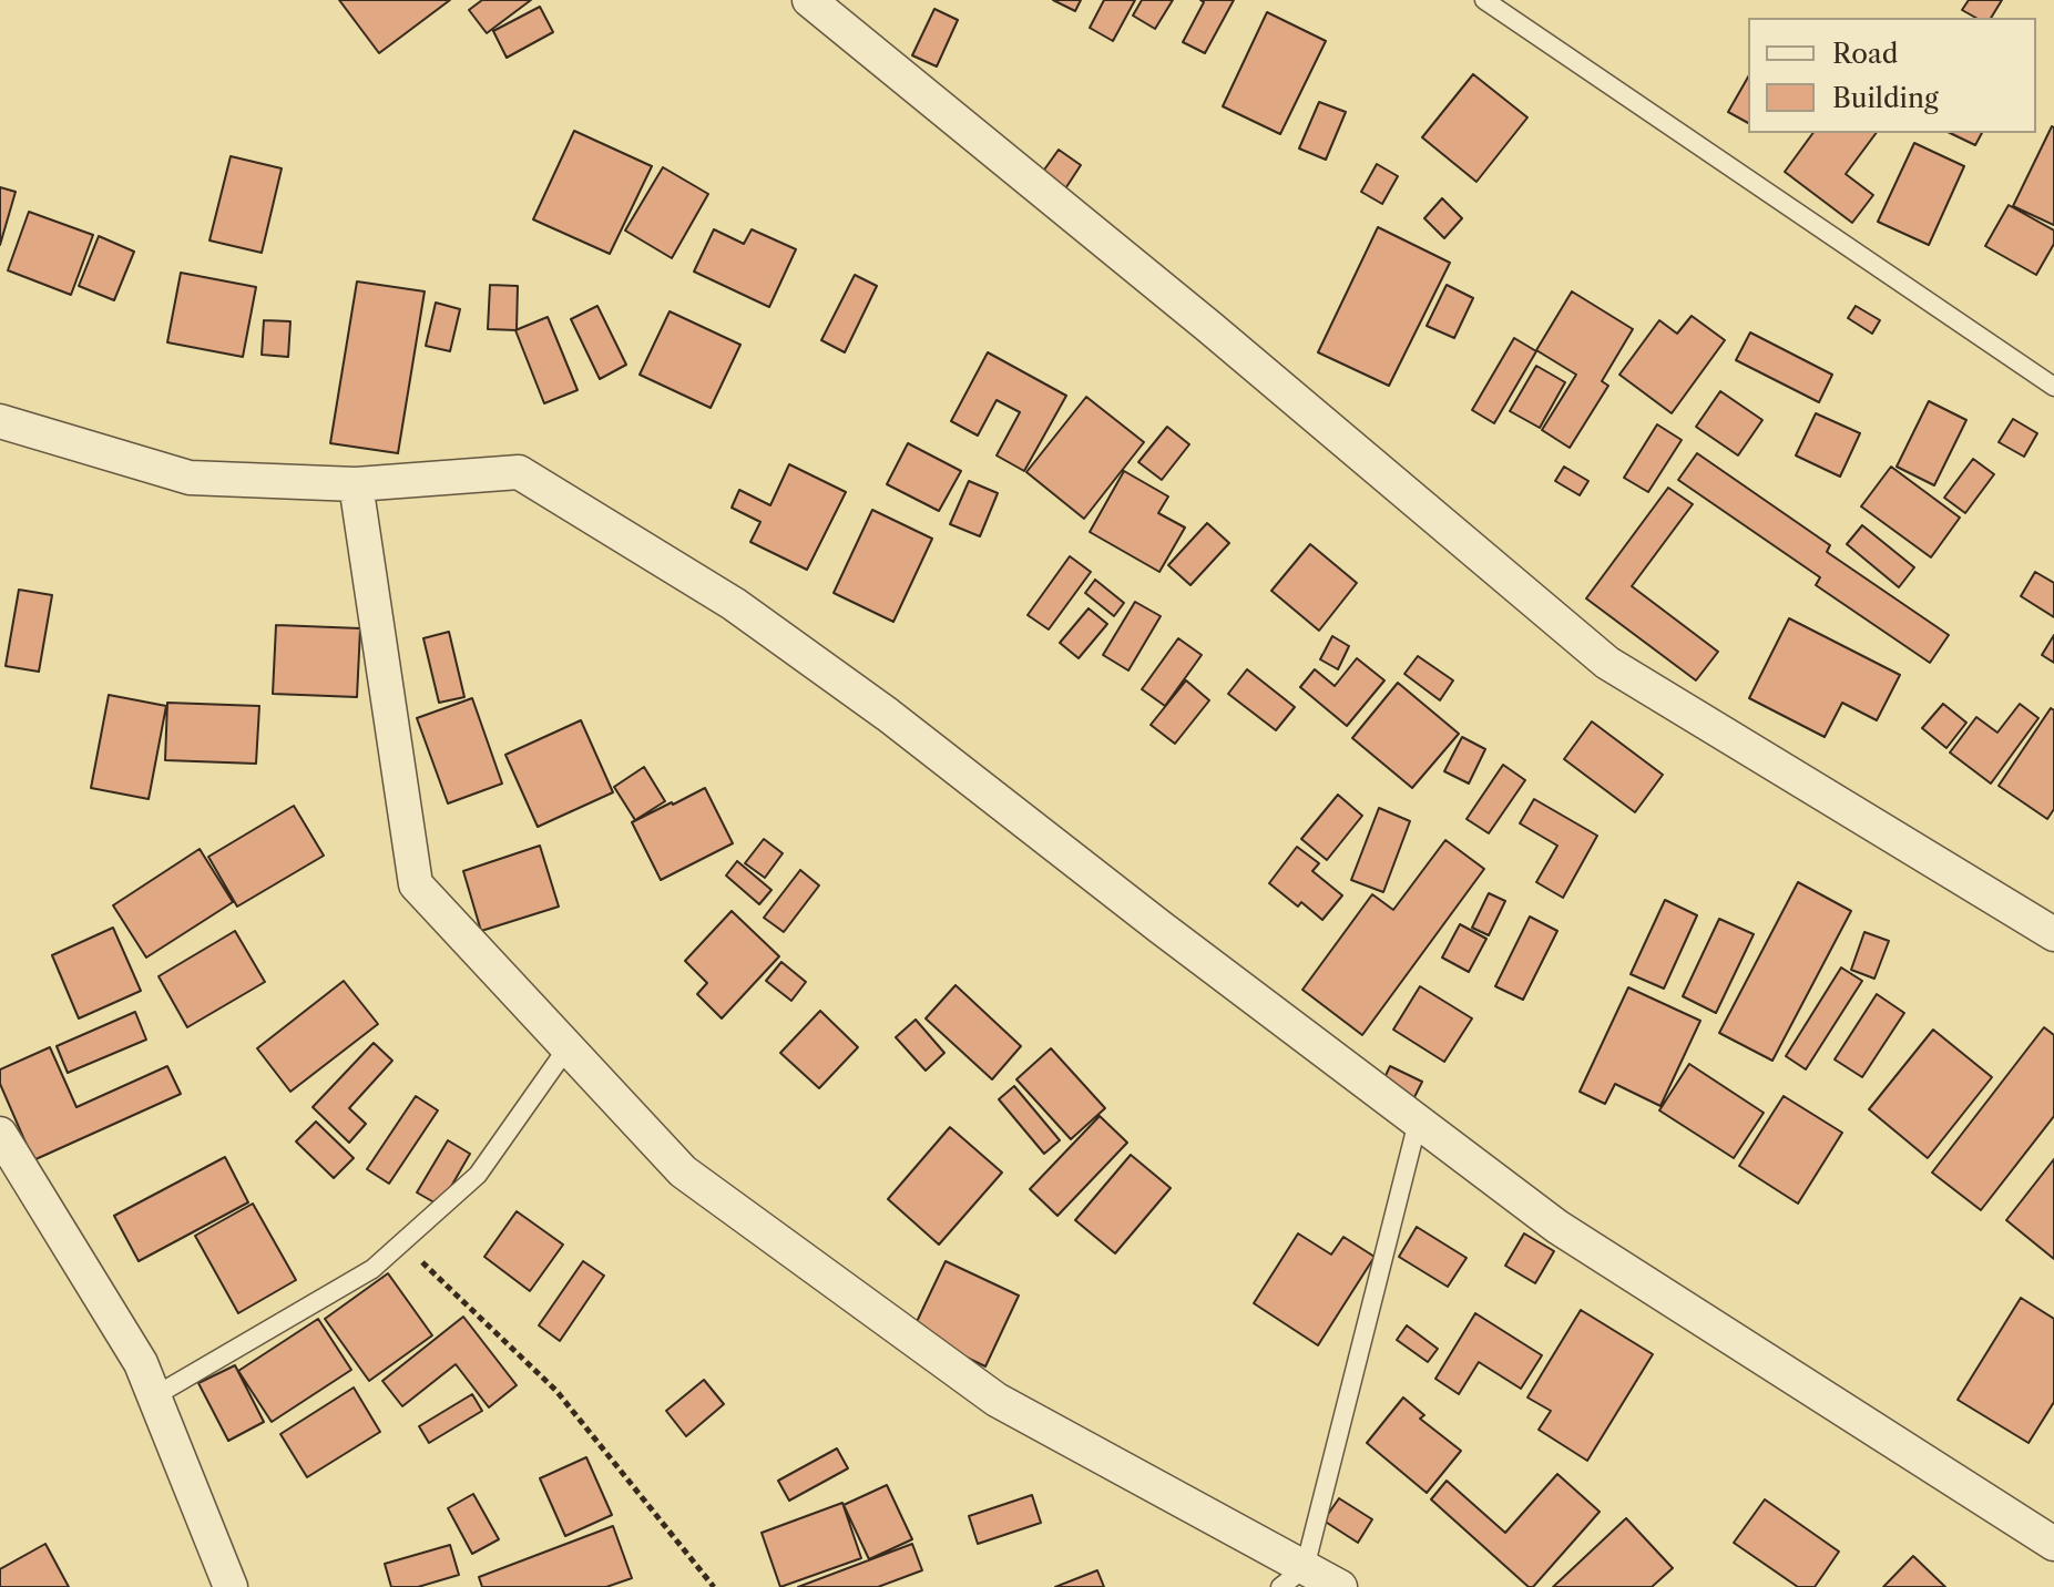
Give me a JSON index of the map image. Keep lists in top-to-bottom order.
{
  "legend": ["Road", "Building"]
}
